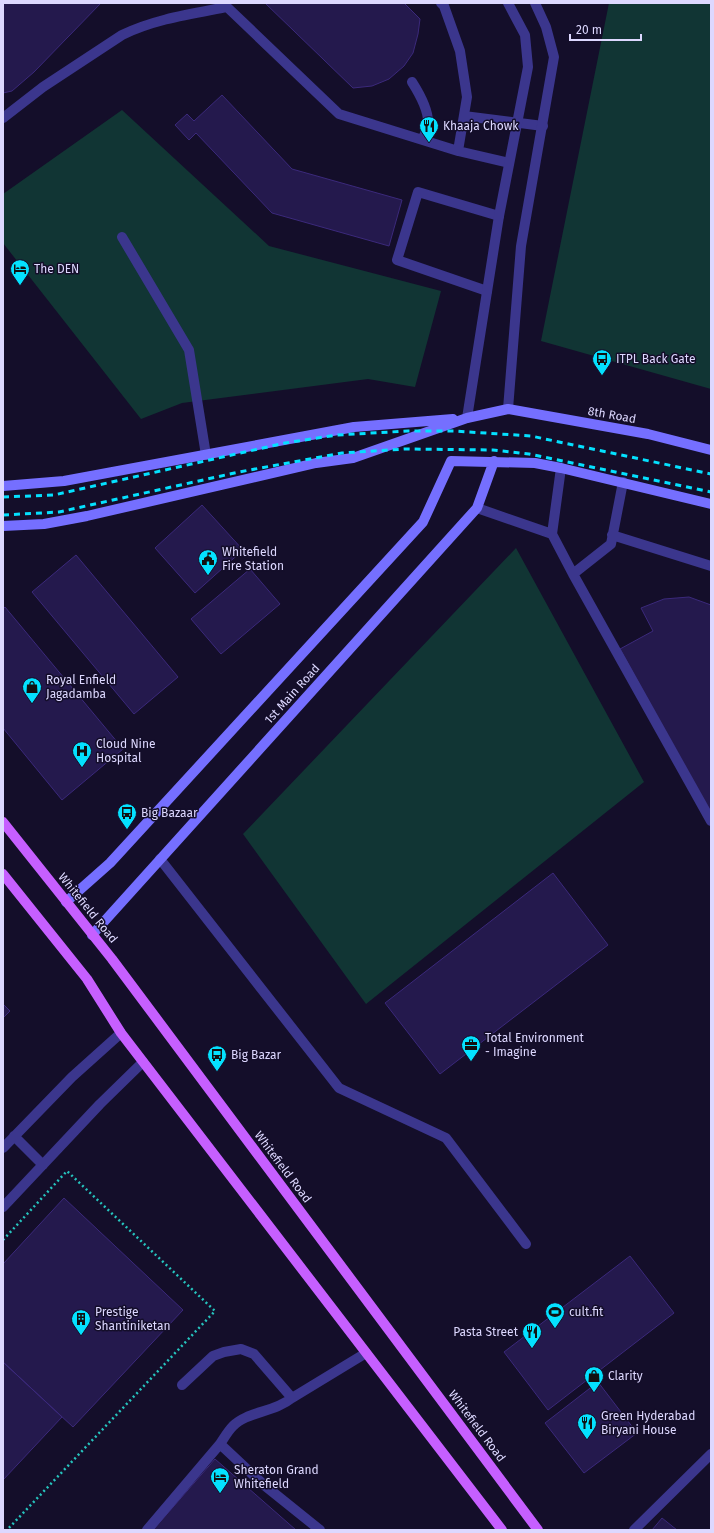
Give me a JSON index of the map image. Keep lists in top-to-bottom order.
{
  "streets": {
    "main road": ["8th Road", "1st Main Road", "Whitefield Road"]
  },
  "crossings": [
    ["1st Main Road", "Whitefield Road"]
  ],
  "places": {
    "restaurant": ["Khaaja Chowk", "Pasta Street", "Green Hyderabad Biryani House"],
    "hotel": ["The DEN", "Sheraton Grand Whitefield"],
    "bus stop": ["ITPL Back Gate", "Big Bazaar", "Big Bazar"],
    "public building": ["Whitefield Fire Station"],
    "shop": ["Royal Enfield Jagadamba", "Clarity"],
    "hospital": ["Cloud Nine Hospital"],
    "office": ["Total Environment - Imagine"],
    "sports": ["cult.fit"],
    "building": ["Prestige Shantiniketan"]
  },
  "scale_bar": "20 m"
}
